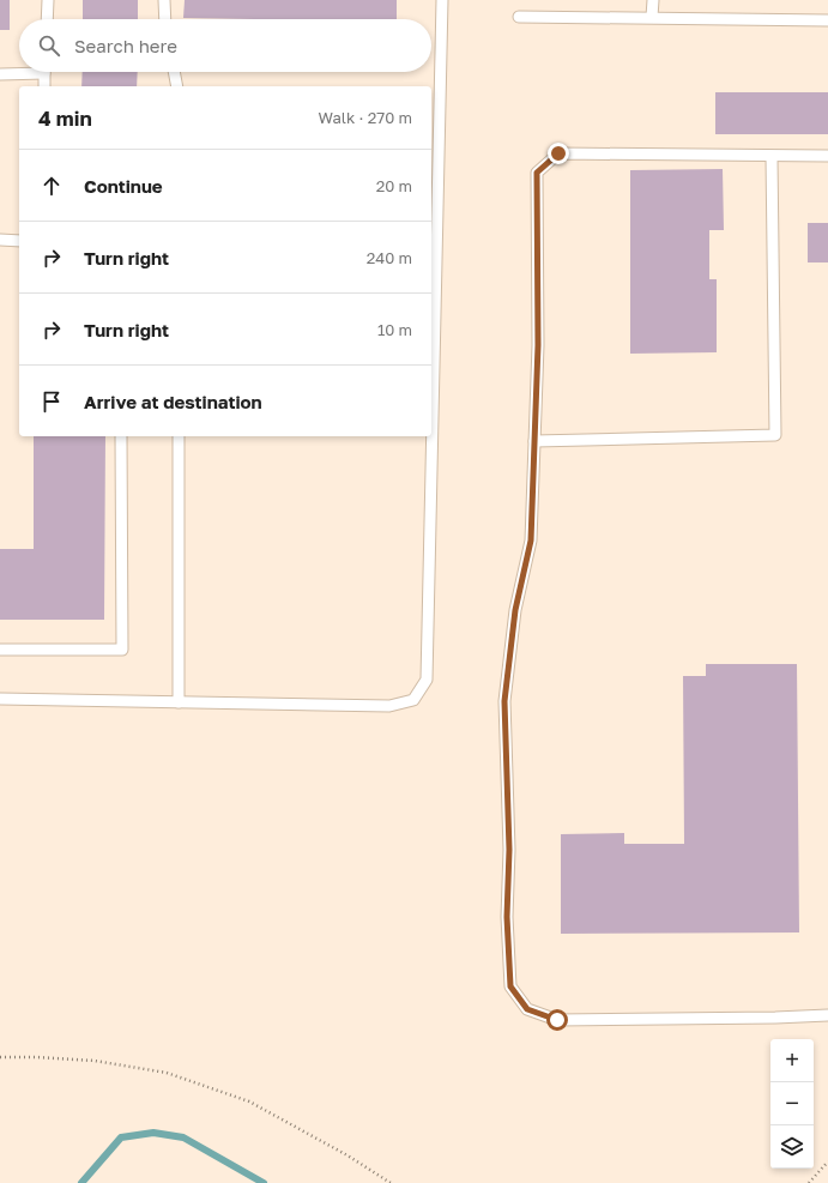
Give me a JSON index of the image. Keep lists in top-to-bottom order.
{
  "page": {
    "search": "Search here",
    "heading": ["4 min", "Walk · 270 m"],
    "list": [
      ["Continue", "20 m"],
      ["Turn right", "240 m"],
      ["Turn right", "10 m"],
      "Arrive at destination"
    ],
    "map_buttons": ["+", "−"]
  }
}
